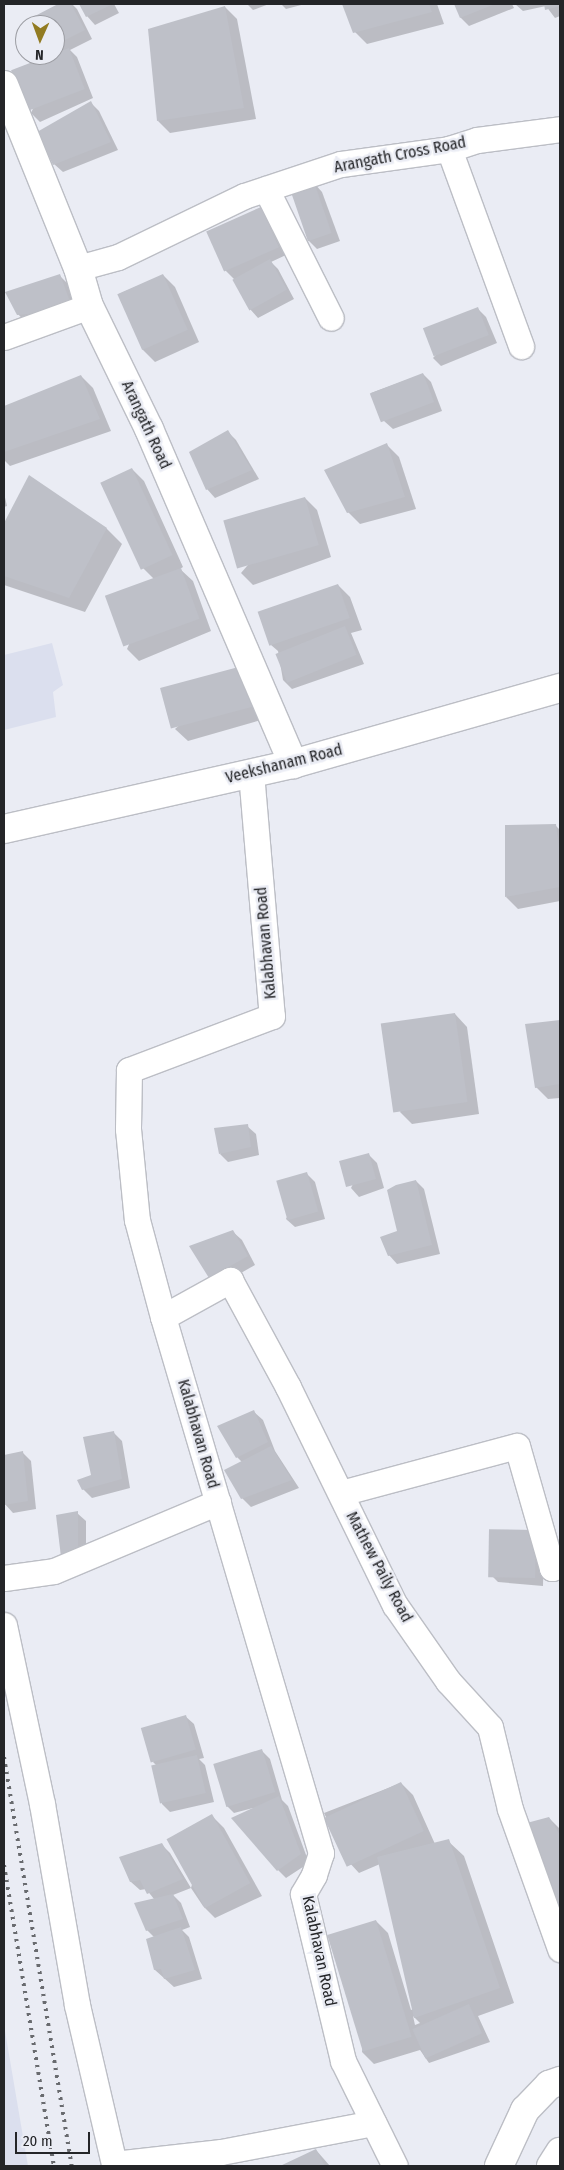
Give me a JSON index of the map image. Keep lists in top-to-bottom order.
{
  "streets": {
    "street": [
      "Arangath Cross Road",
      "Arangath Road",
      "Veekshanam Road",
      "Kalabhavan Road",
      "Mathew Paily Road"
    ]
  },
  "crossings": [
    ["Arangath Cross Road", "Arangath Road"],
    ["Arangath Road", "Veekshanam Road"],
    ["Veekshanam Road", "Kalabhavan Road"],
    ["Kalabhavan Road", "Mathew Paily Road"]
  ],
  "scale_bar": "20 m",
  "north": "bottom"
}
